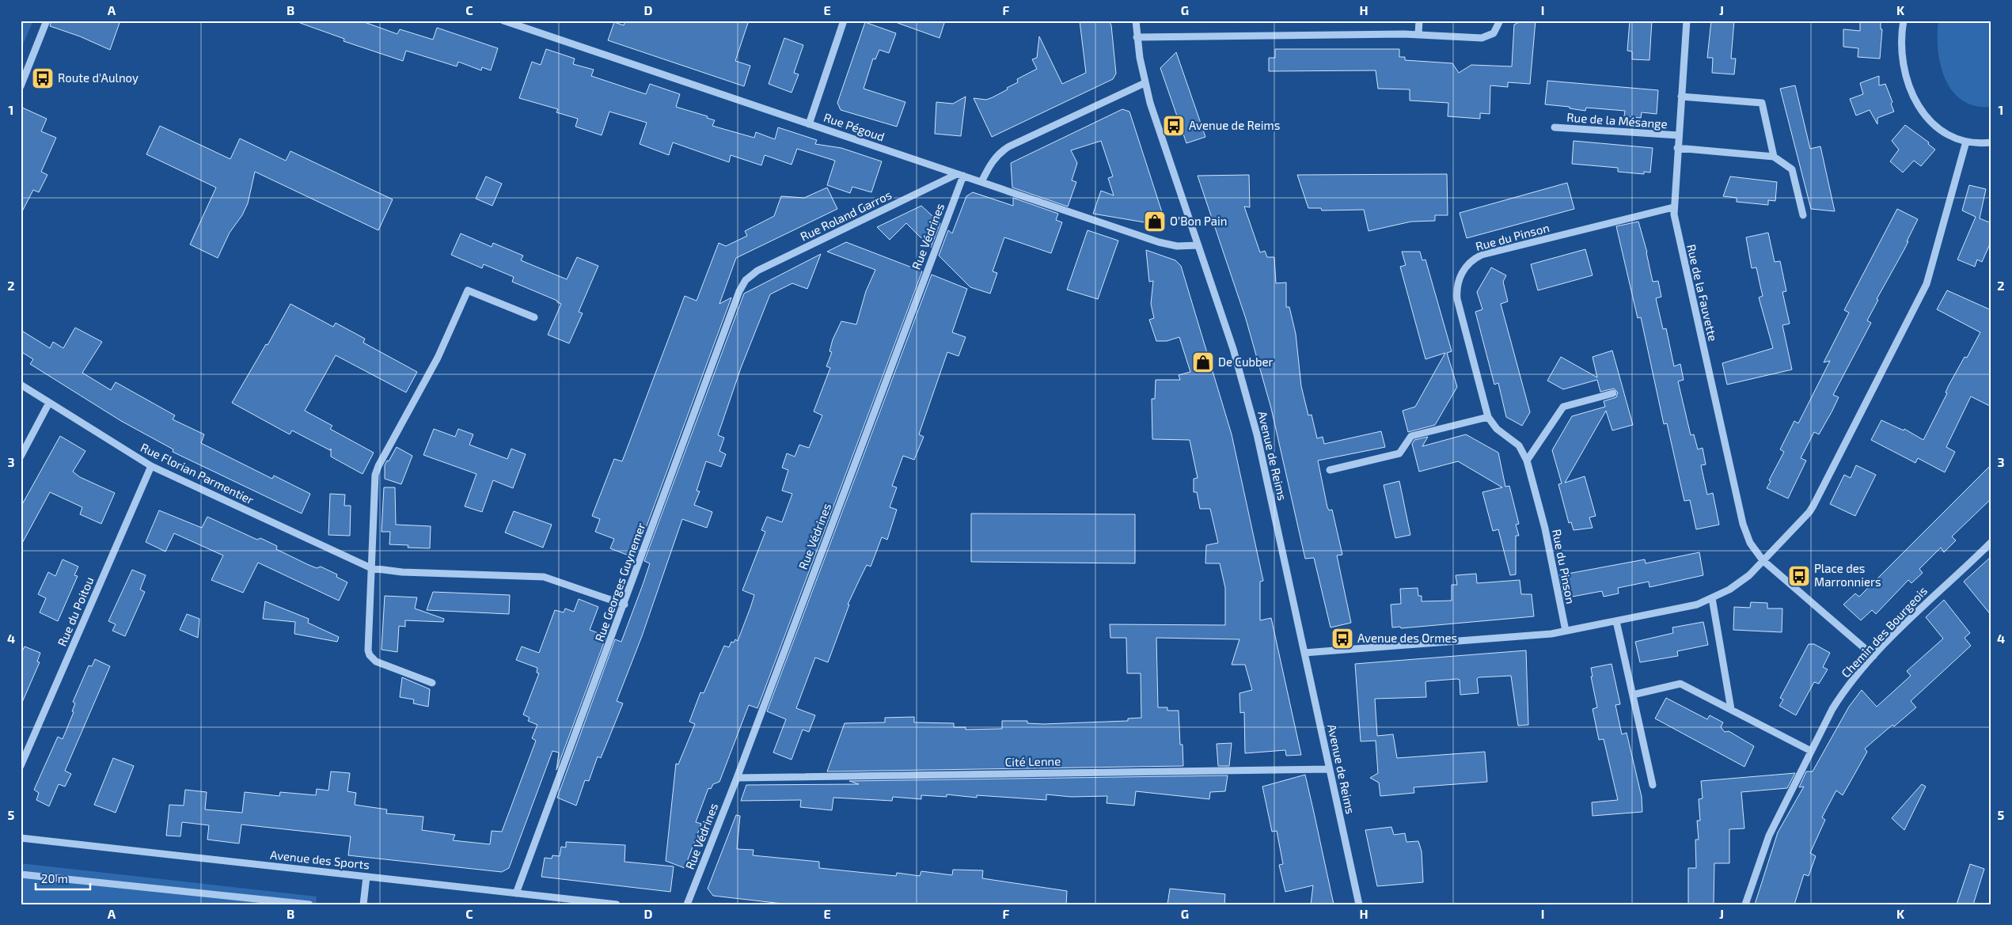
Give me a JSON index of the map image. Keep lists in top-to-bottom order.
{
  "streets": {
    "street": [
      "Rue de la Mésange",
      "Rue Pégoud",
      "Rue Roland Garros",
      "Rue Védrines",
      "Rue du Pinson",
      "Rue de la Fauvette",
      "Avenue de Reims",
      "Rue Florian Parmentier",
      "Rue Georges Guynemer",
      "Rue du Poitou",
      "Chemin des Bourgeois",
      "Cité Lenne",
      "Avenue des Sports"
    ]
  },
  "crossings": [
    ["Rue de la Mésange", "Rue de la Fauvette"],
    ["Rue Pégoud", "Rue Roland Garros"],
    ["Rue Pégoud", "Rue Védrines"],
    ["Rue Pégoud", "Avenue de Reims"],
    ["Rue Roland Garros", "Rue Védrines"],
    ["Rue Roland Garros", "Rue Georges Guynemer"],
    ["Rue Védrines", "Cité Lenne"],
    ["Rue du Pinson", "Rue de la Fauvette"],
    ["Rue de la Fauvette", "Chemin des Bourgeois"],
    ["Avenue de Reims", "Cité Lenne"],
    ["Rue Florian Parmentier", "Rue Georges Guynemer"],
    ["Rue Florian Parmentier", "Rue du Poitou"],
    ["Rue Georges Guynemer", "Avenue des Sports"]
  ],
  "places": {
    "bus stop": [
      "Route d'Aulnoy",
      "Avenue de Reims",
      "Place des Marronniers",
      "Avenue des Ormes"
    ],
    "shop": ["O'Bon Pain", "De Cubber"]
  },
  "scale_bar": "20 m",
  "grid": {
    "columns": [
      "A",
      "B",
      "C",
      "D",
      "E",
      "F",
      "G",
      "H",
      "I",
      "J",
      "K"
    ],
    "rows": [
      "1",
      "2",
      "3",
      "4",
      "5"
    ]
  }
}
